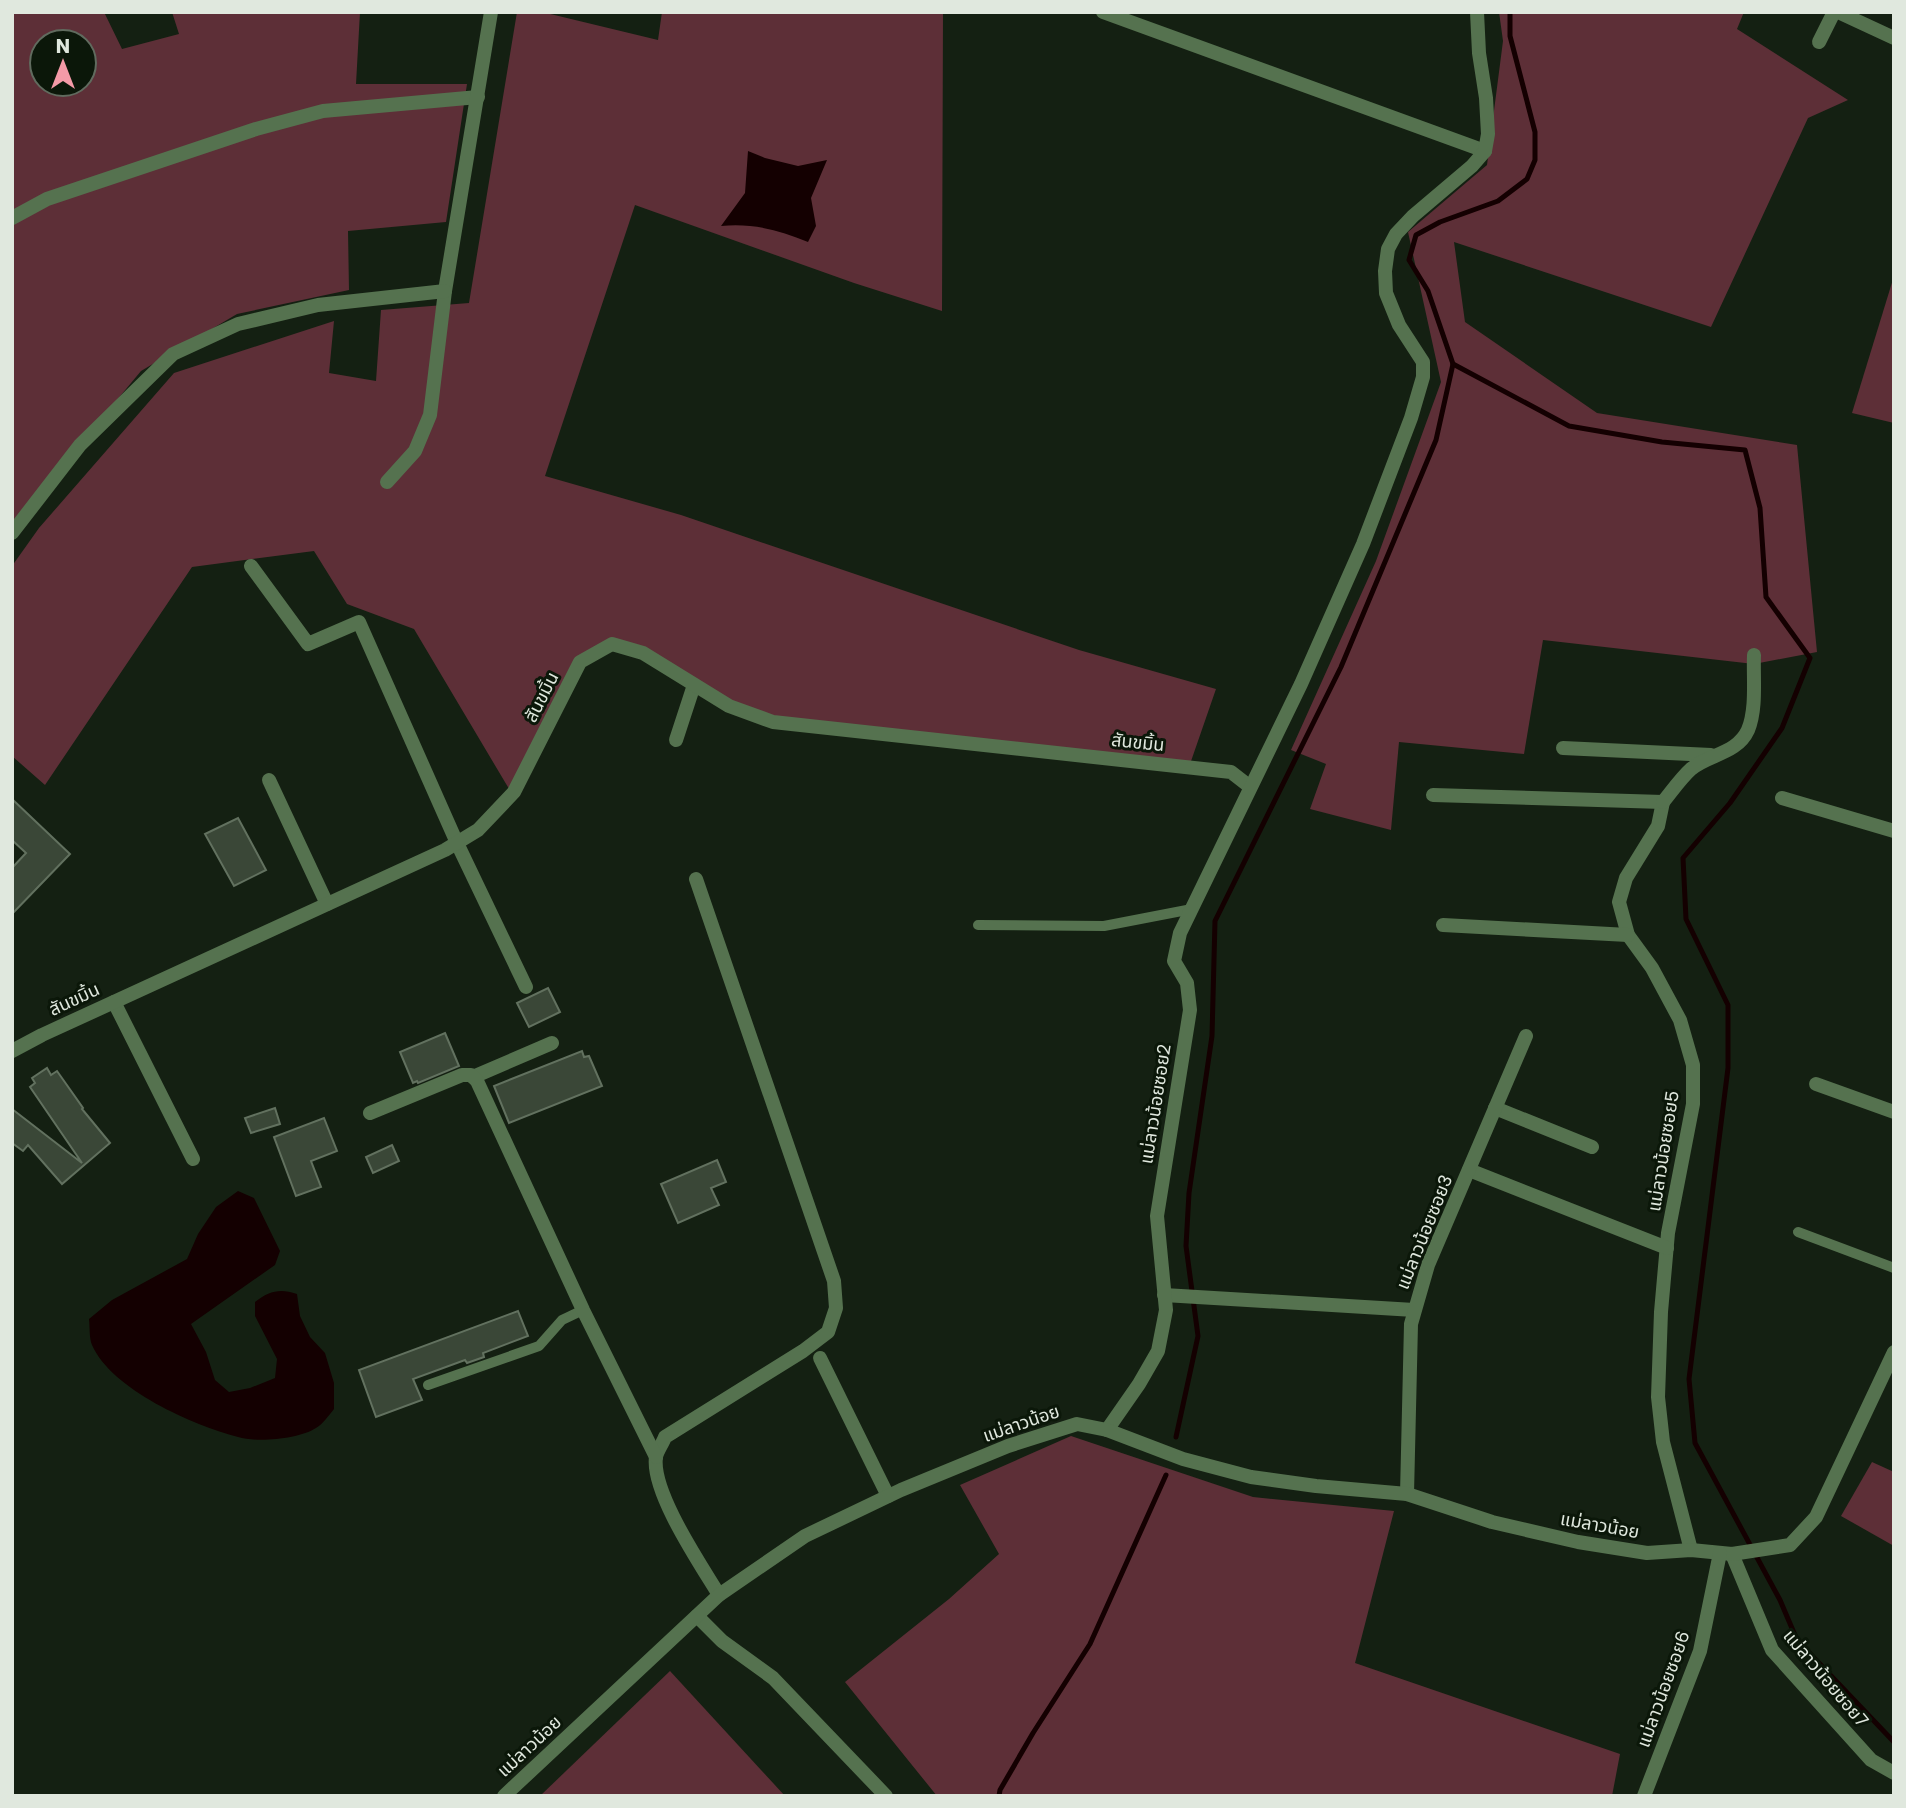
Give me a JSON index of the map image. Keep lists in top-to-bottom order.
{
  "streets": {
    "street": [
      "สันขมิ้น",
      "แม่ลาวน้อยซอย2",
      "แม่ลาวน้อยซอย5",
      "แม่ลาวน้อยซอย3",
      "แม่ลาวน้อย",
      "แม่ลาวน้อยซอย7",
      "แม่ลาวน้อยซอย6"
    ]
  },
  "crossings": [
    ["สันขมิ้น", "แม่ลาวน้อยซอย2"],
    ["แม่ลาวน้อยซอย2", "แม่ลาวน้อย"],
    ["แม่ลาวน้อยซอย5", "แม่ลาวน้อย"],
    ["แม่ลาวน้อยซอย3", "แม่ลาวน้อย"],
    ["แม่ลาวน้อย", "แม่ลาวน้อยซอย7"],
    ["แม่ลาวน้อย", "แม่ลาวน้อยซอย6"],
    ["แม่ลาวน้อยซอย7", "แม่ลาวน้อยซอย6"]
  ],
  "north": "top"
}
